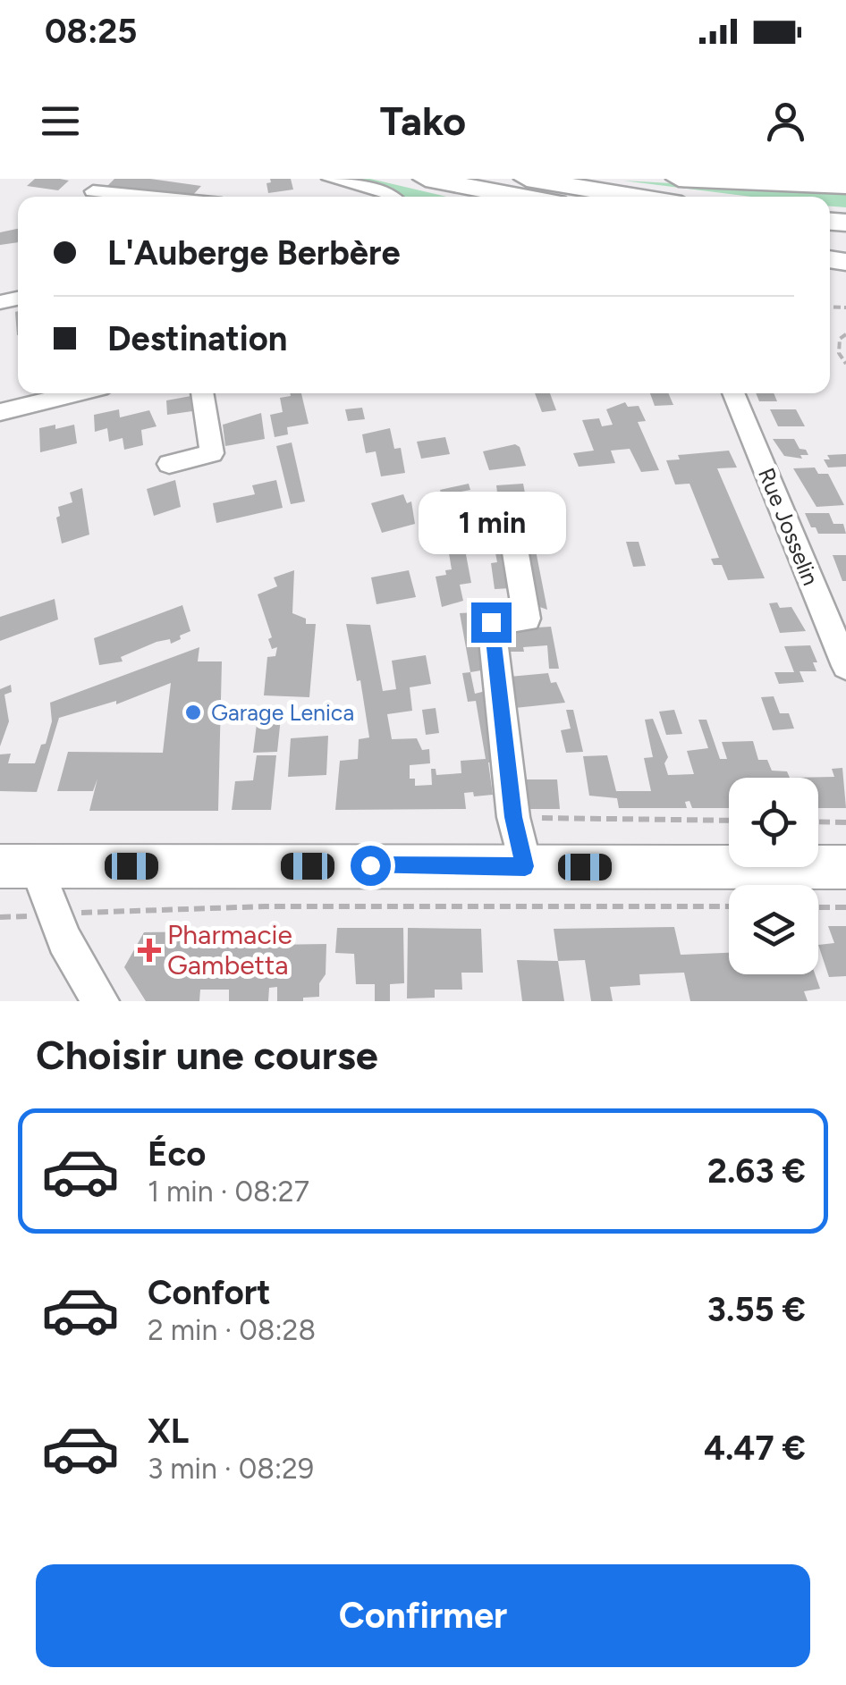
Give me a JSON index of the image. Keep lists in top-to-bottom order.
{
  "streets": {
    "street": ["Rue Josselin"]
  },
  "places": {
    "other": ["Garage Lenica"],
    "health": ["Pharmacie Gambetta"]
  },
  "page": {
    "status": "08:25",
    "header": "Tako",
    "banner": ["L'Auberge Berbère", "Destination"],
    "bubble": "1 min",
    "heading": "Choisir une course",
    "list": [
      {
        "name": "Éco",
        "note": "1 min · 08:27",
        "value": "2.63 €"
      },
      {
        "name": "Confort",
        "note": "2 min · 08:28",
        "value": "3.55 €"
      },
      {
        "name": "XL",
        "note": "3 min · 08:29",
        "value": "4.47 €"
      }
    ],
    "buttons": "Confirmer"
  }
}
